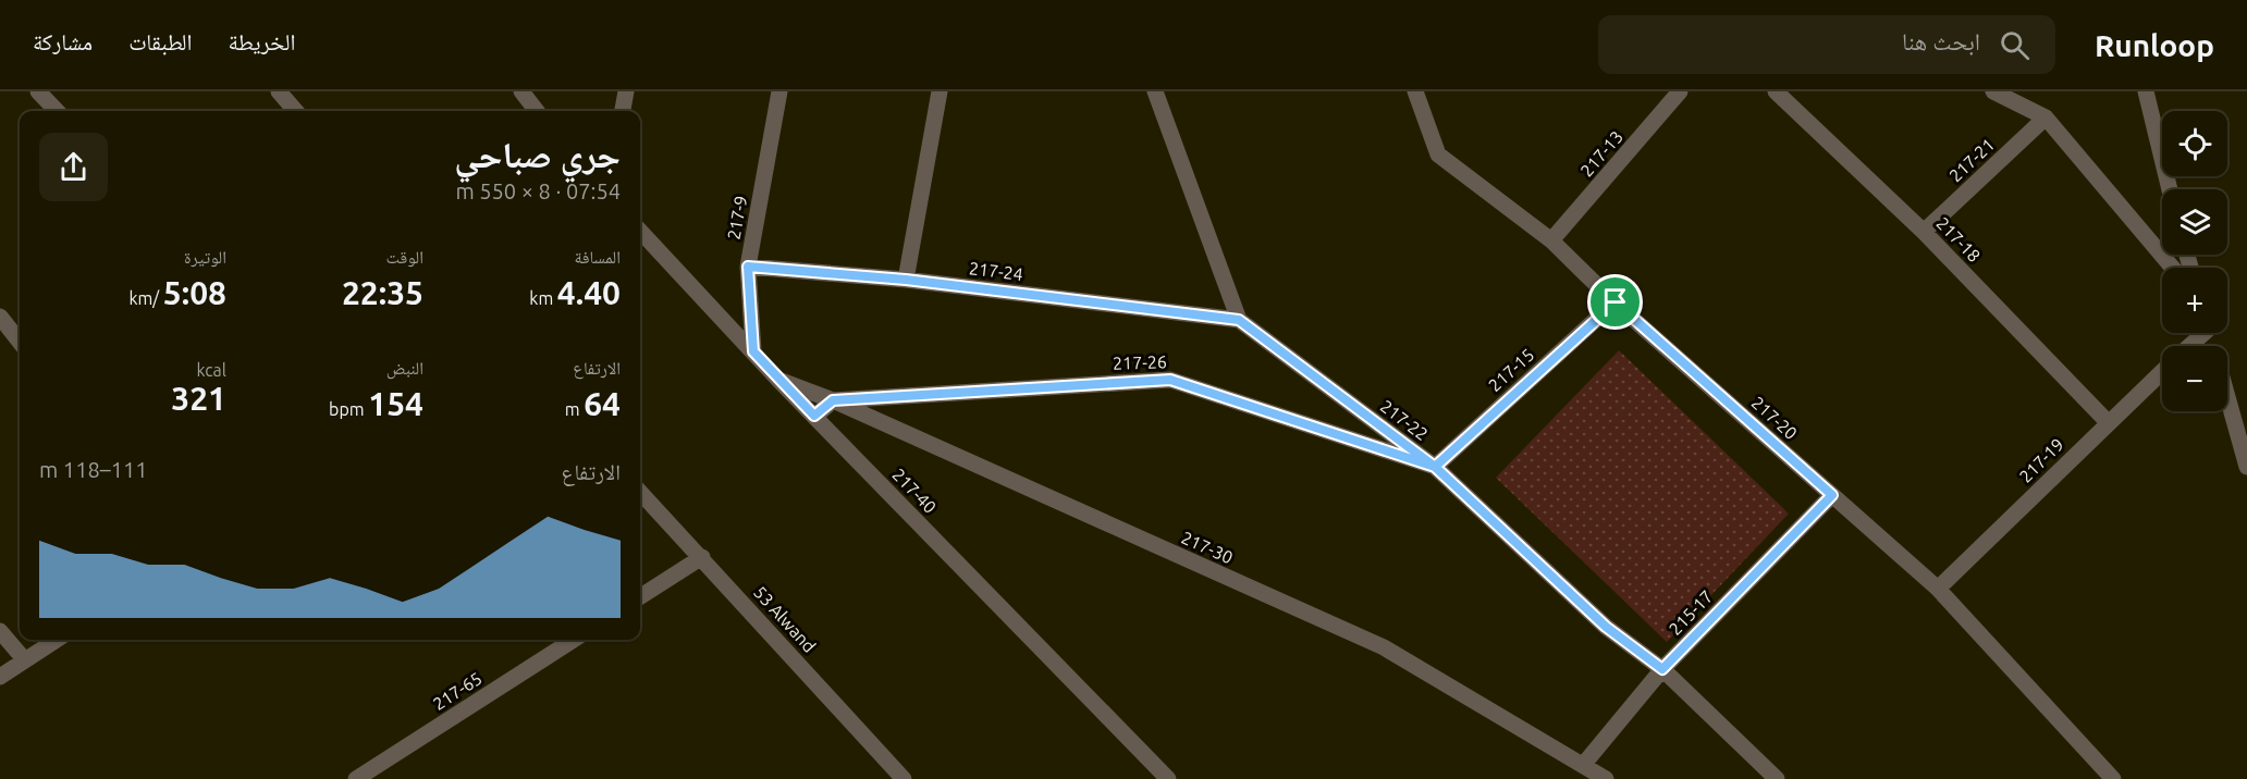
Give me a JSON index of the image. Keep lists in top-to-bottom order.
{
  "streets": {
    "street": [
      "217-13",
      "217-21",
      "217-9",
      "217-18",
      "217-24",
      "217-26",
      "217-15",
      "217-20",
      "217-22",
      "217-19",
      "217-40",
      "217-30",
      "215-17",
      "53 Alwand",
      "217-65"
    ]
  },
  "crossings": [
    ["217-13", "217-20"],
    ["217-21", "217-18"],
    ["217-9", "217-24"],
    ["217-9", "217-40"],
    ["217-18", "217-19"],
    ["217-24", "217-22"],
    ["217-26", "217-15"],
    ["217-26", "217-22"],
    ["217-26", "217-30"],
    ["217-15", "217-20"],
    ["217-15", "217-22"],
    ["217-20", "217-19"],
    ["217-20", "215-17"],
    ["217-22", "215-17"],
    ["217-40", "217-30"],
    ["217-30", "215-17"]
  ],
  "page": {
    "header": "Runloop",
    "search": "ابحث هنا",
    "nav": ["الخريطة", "الطبقات", "مشاركة"],
    "map_buttons": ["+", "−"],
    "heading": ["جري صباحي", "07:54 · 8 × 550 m"],
    "stats": [
      ["المسافة", "4.40 km"],
      ["الوقت", "22:35"],
      ["الوتيرة", "5:08 /km"],
      ["الارتفاع", "64 m"],
      ["النبض", "154 bpm"],
      ["kcal", "321"]
    ],
    "chart": ["الارتفاع", "111–118 m"]
  }
}
